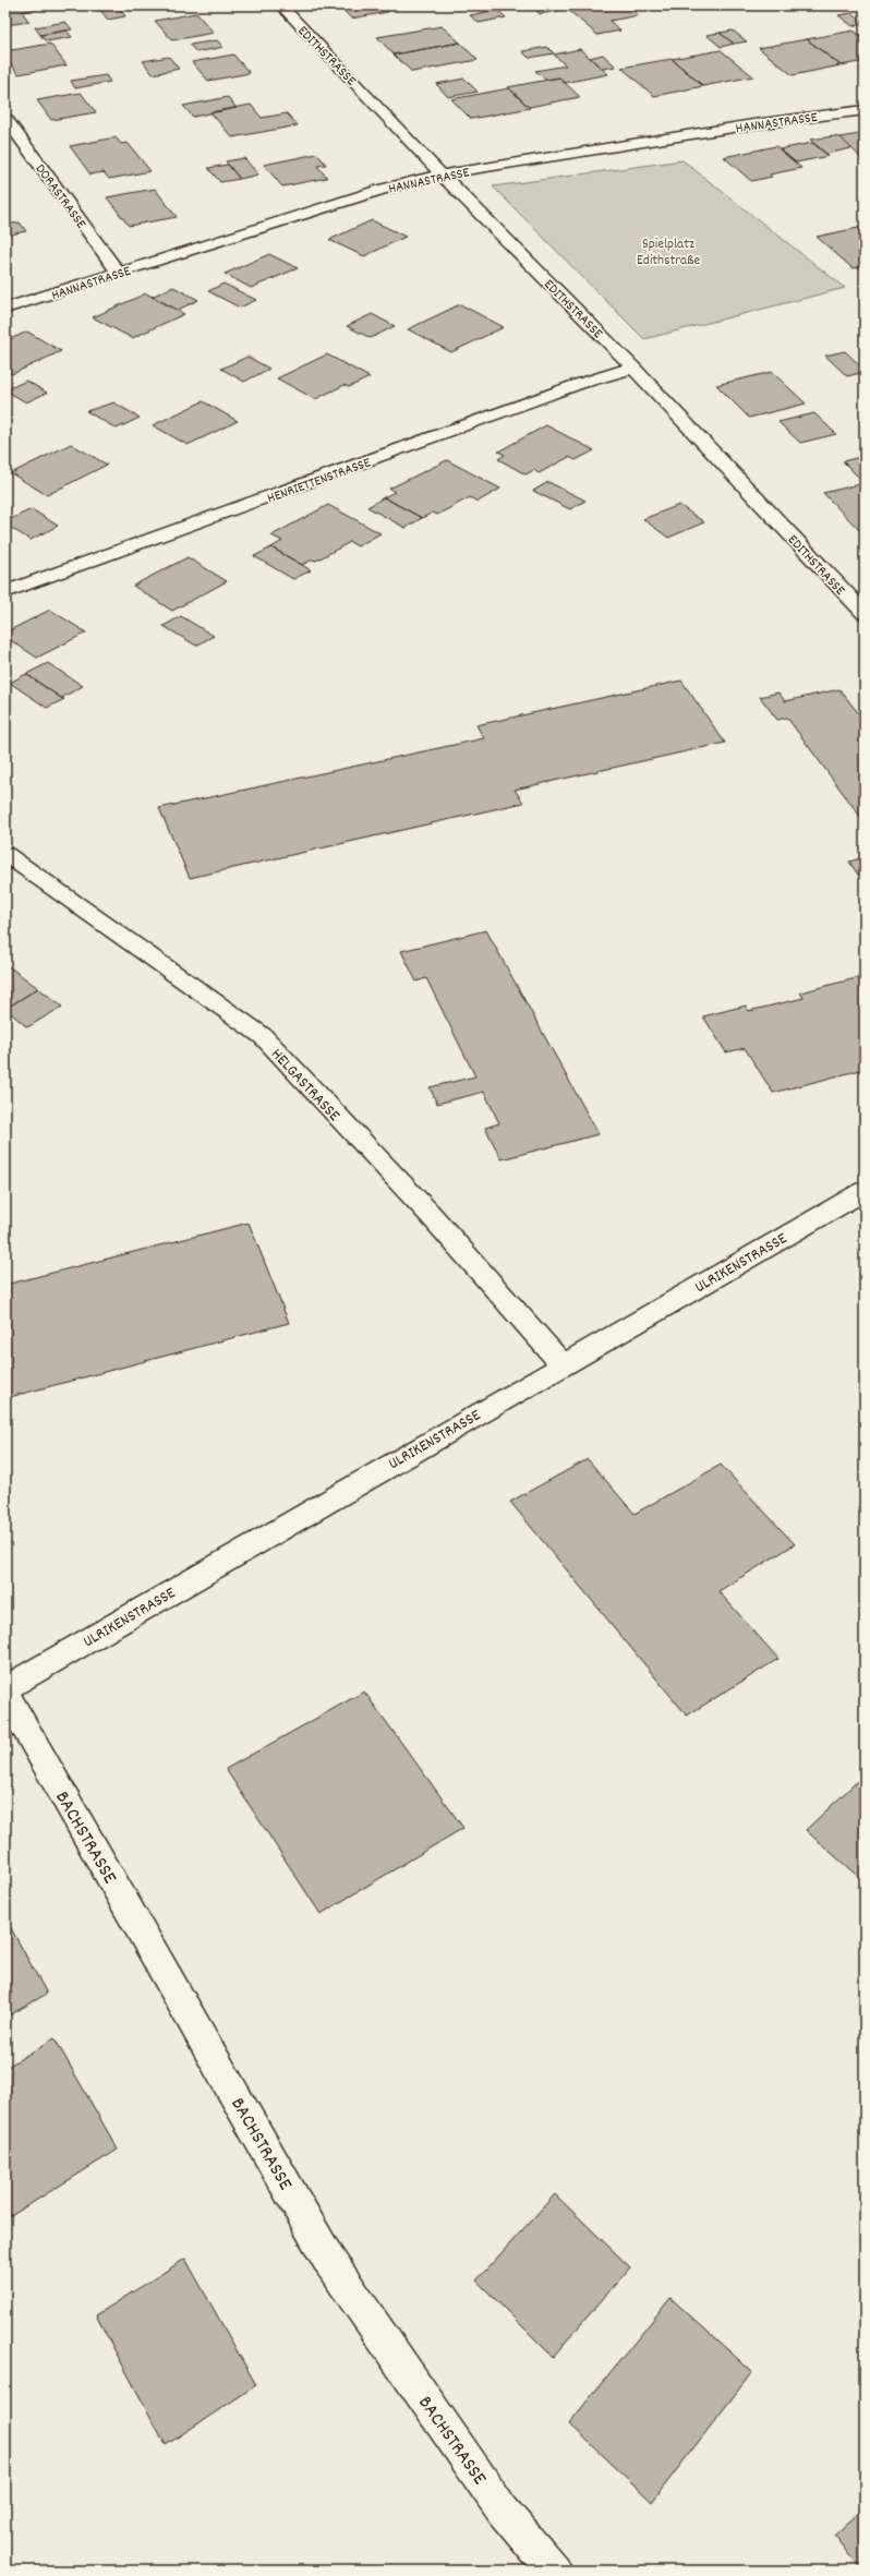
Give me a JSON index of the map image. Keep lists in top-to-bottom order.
{
  "streets": {
    "street": [
      "EDITHSTRASSE",
      "HANNASTRASSE",
      "DORASTRASSE",
      "HENRIETTENSTRASSE",
      "HELGASTRASSE",
      "ULRIKENSTRASSE",
      "BACHSTRASSE"
    ]
  },
  "crossings": [
    ["EDITHSTRASSE", "HANNASTRASSE"],
    ["EDITHSTRASSE", "HENRIETTENSTRASSE"],
    ["HANNASTRASSE", "DORASTRASSE"],
    ["HELGASTRASSE", "ULRIKENSTRASSE"]
  ],
  "parks": ["Spielplatz Edithstraße"]
}
